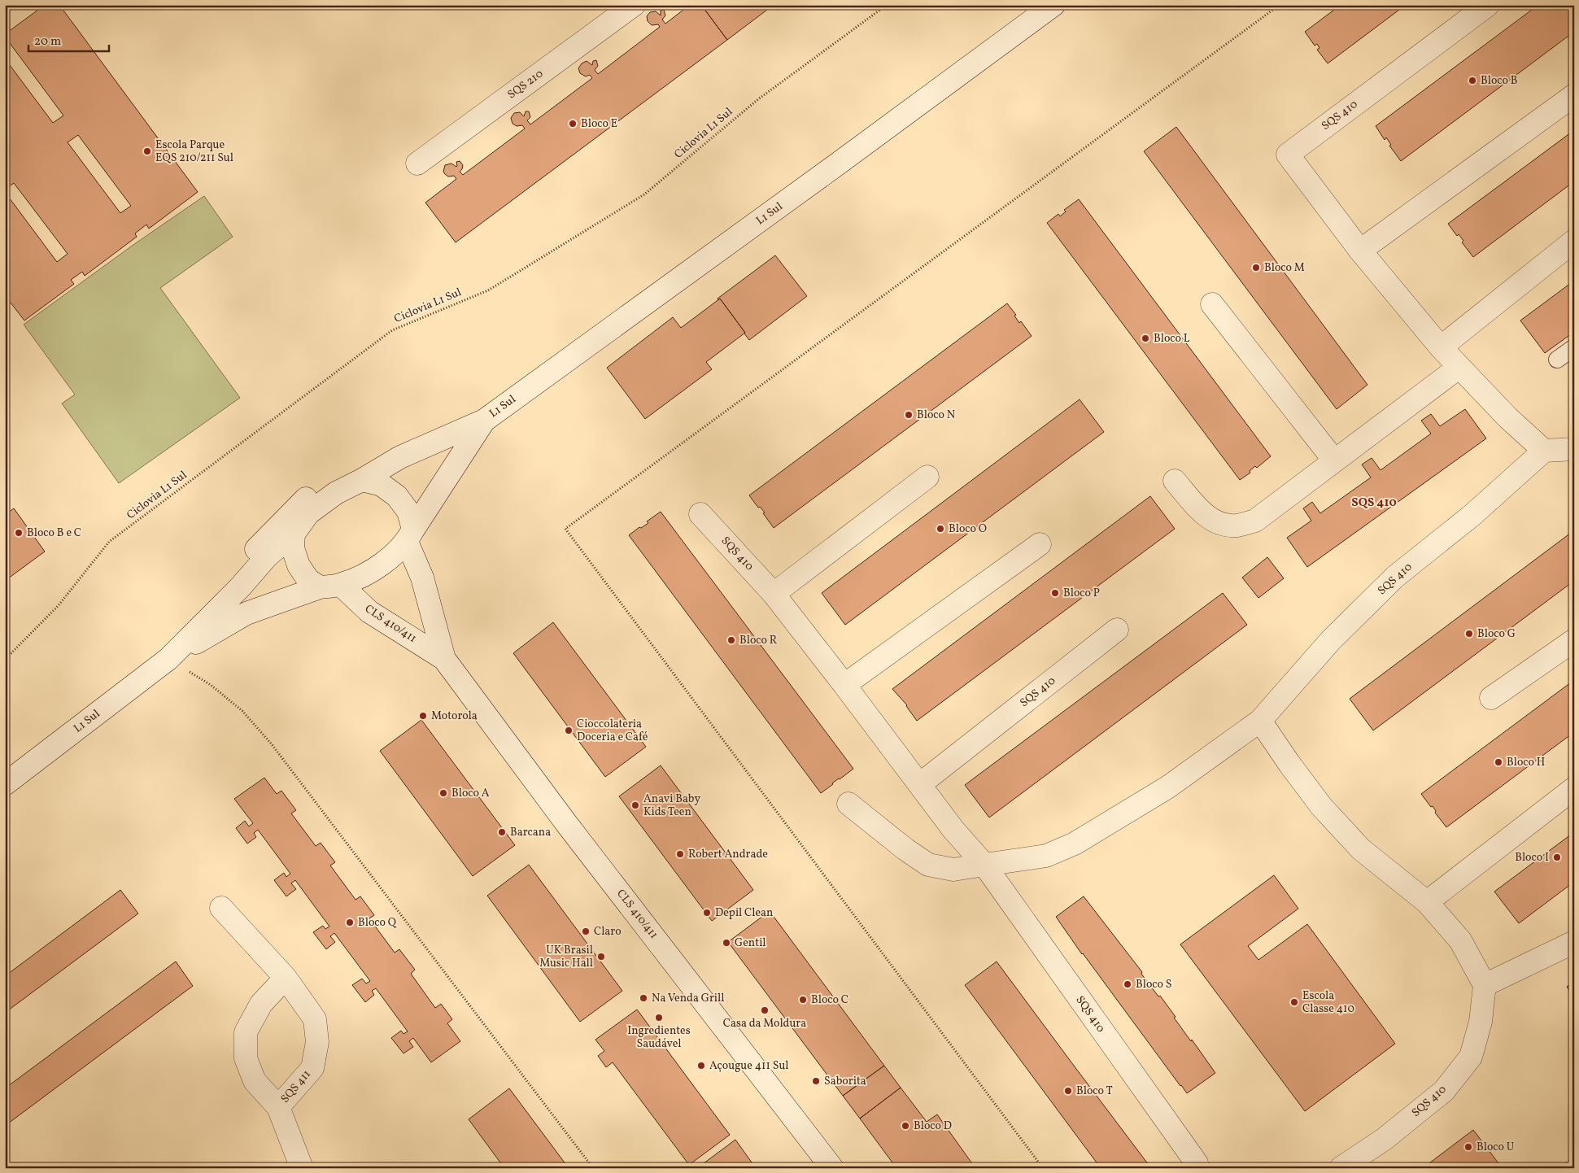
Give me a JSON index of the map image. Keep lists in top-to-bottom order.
{
  "streets": {
    "street": [
      "SQS 210",
      "SQS 410",
      "L1 Sul",
      "CLS 410/411",
      "SQS 411"
    ],
    "path": ["Ciclovia L1 Sul"]
  },
  "crossings": [
    ["L1 Sul", "CLS 410/411"]
  ],
  "districts": ["SQS 410"],
  "places": [
    "Bloco B",
    "Bloco E",
    "Escola Parque EQS 210/211 Sul",
    "Bloco M",
    "Bloco L",
    "Bloco N",
    "Bloco O",
    "Bloco B e C",
    "Bloco P",
    "Bloco G",
    "Bloco R",
    "Motorola",
    "Cioccolateria Doceria e Café",
    "Bloco H",
    "Bloco A",
    "Anavi Baby Kids Teen",
    "Barcana",
    "Robert Andrade",
    "Bloco I",
    "Depil Clean",
    "Bloco Q",
    "Claro",
    "Gentil",
    "UK Brasil Music Hall",
    "Bloco S",
    "Na Venda Grill",
    "Bloco C",
    "Escola Classe 410",
    "Casa da Moldura",
    "Ingredientes Saudável",
    "Açougue 411 Sul",
    "Saborita",
    "Bloco T",
    "Bloco D",
    "Bloco U"
  ],
  "scale_bar": "20 m"
}
